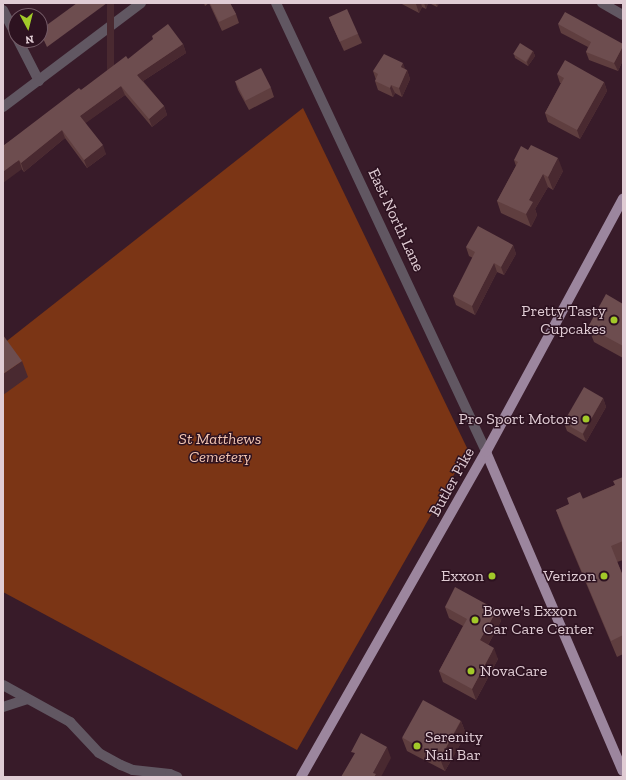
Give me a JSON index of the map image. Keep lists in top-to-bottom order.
{
  "streets": {
    "main road": ["Butler Pike"],
    "street": ["East North Lane"]
  },
  "crossings": [
    ["East North Lane", "Butler Pike"]
  ],
  "parks": ["St Matthews Cemetery"],
  "places": [
    "Pretty Tasty Cupcakes",
    "Pro Sport Motors",
    "Exxon",
    "Verizon",
    "Bowe's Exxon Car Care Center",
    "NovaCare",
    "Serenity Nail Bar"
  ],
  "north": "bottom"
}
